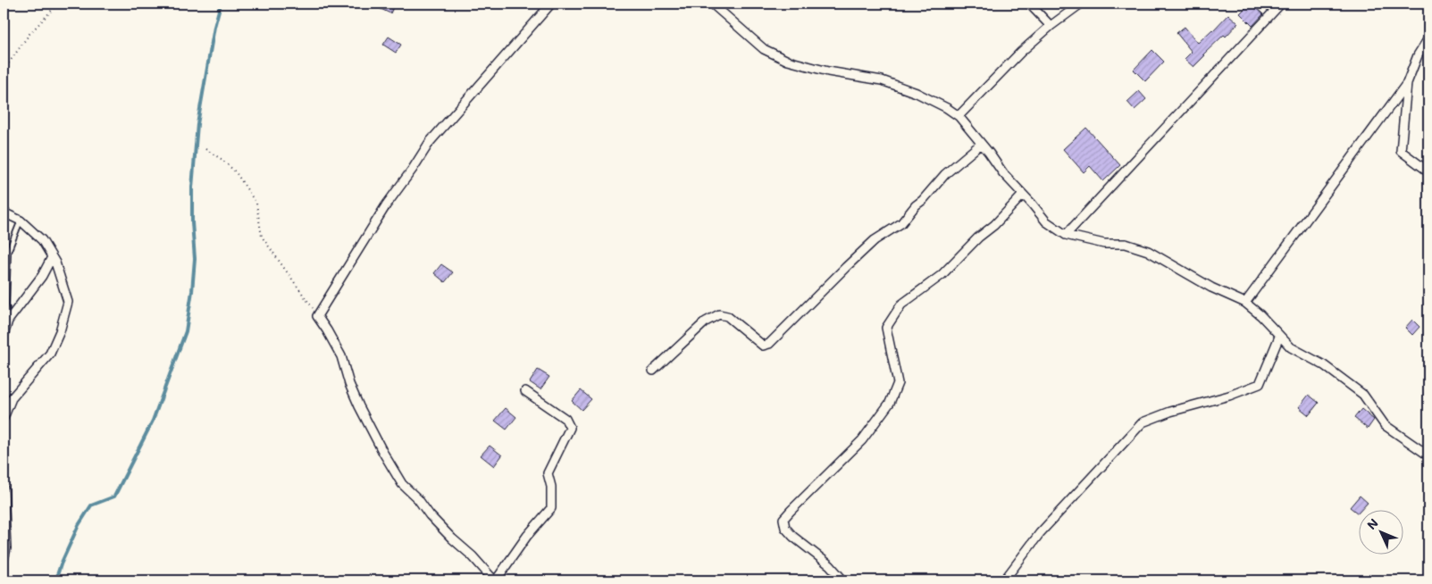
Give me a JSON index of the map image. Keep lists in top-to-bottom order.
{
  "north": "top left"
}
